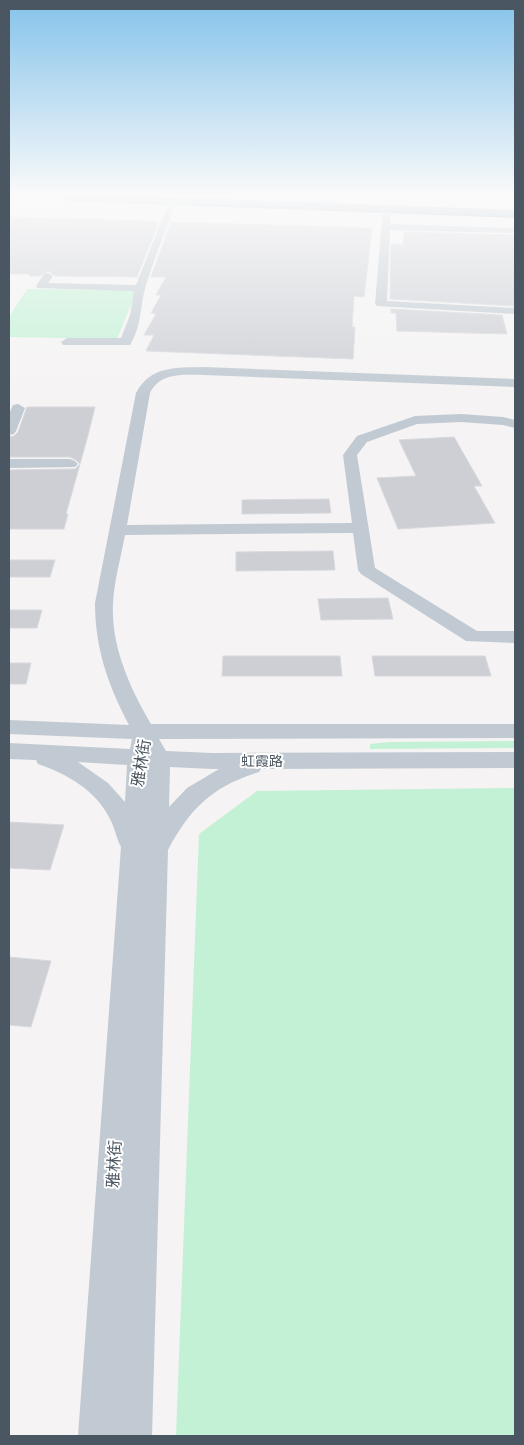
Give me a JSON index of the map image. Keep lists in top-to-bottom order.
{
  "streets": {
    "street": ["虹霞路", "雅林街"]
  },
  "crossings": [
    ["虹霞路", "雅林街"]
  ]
}
